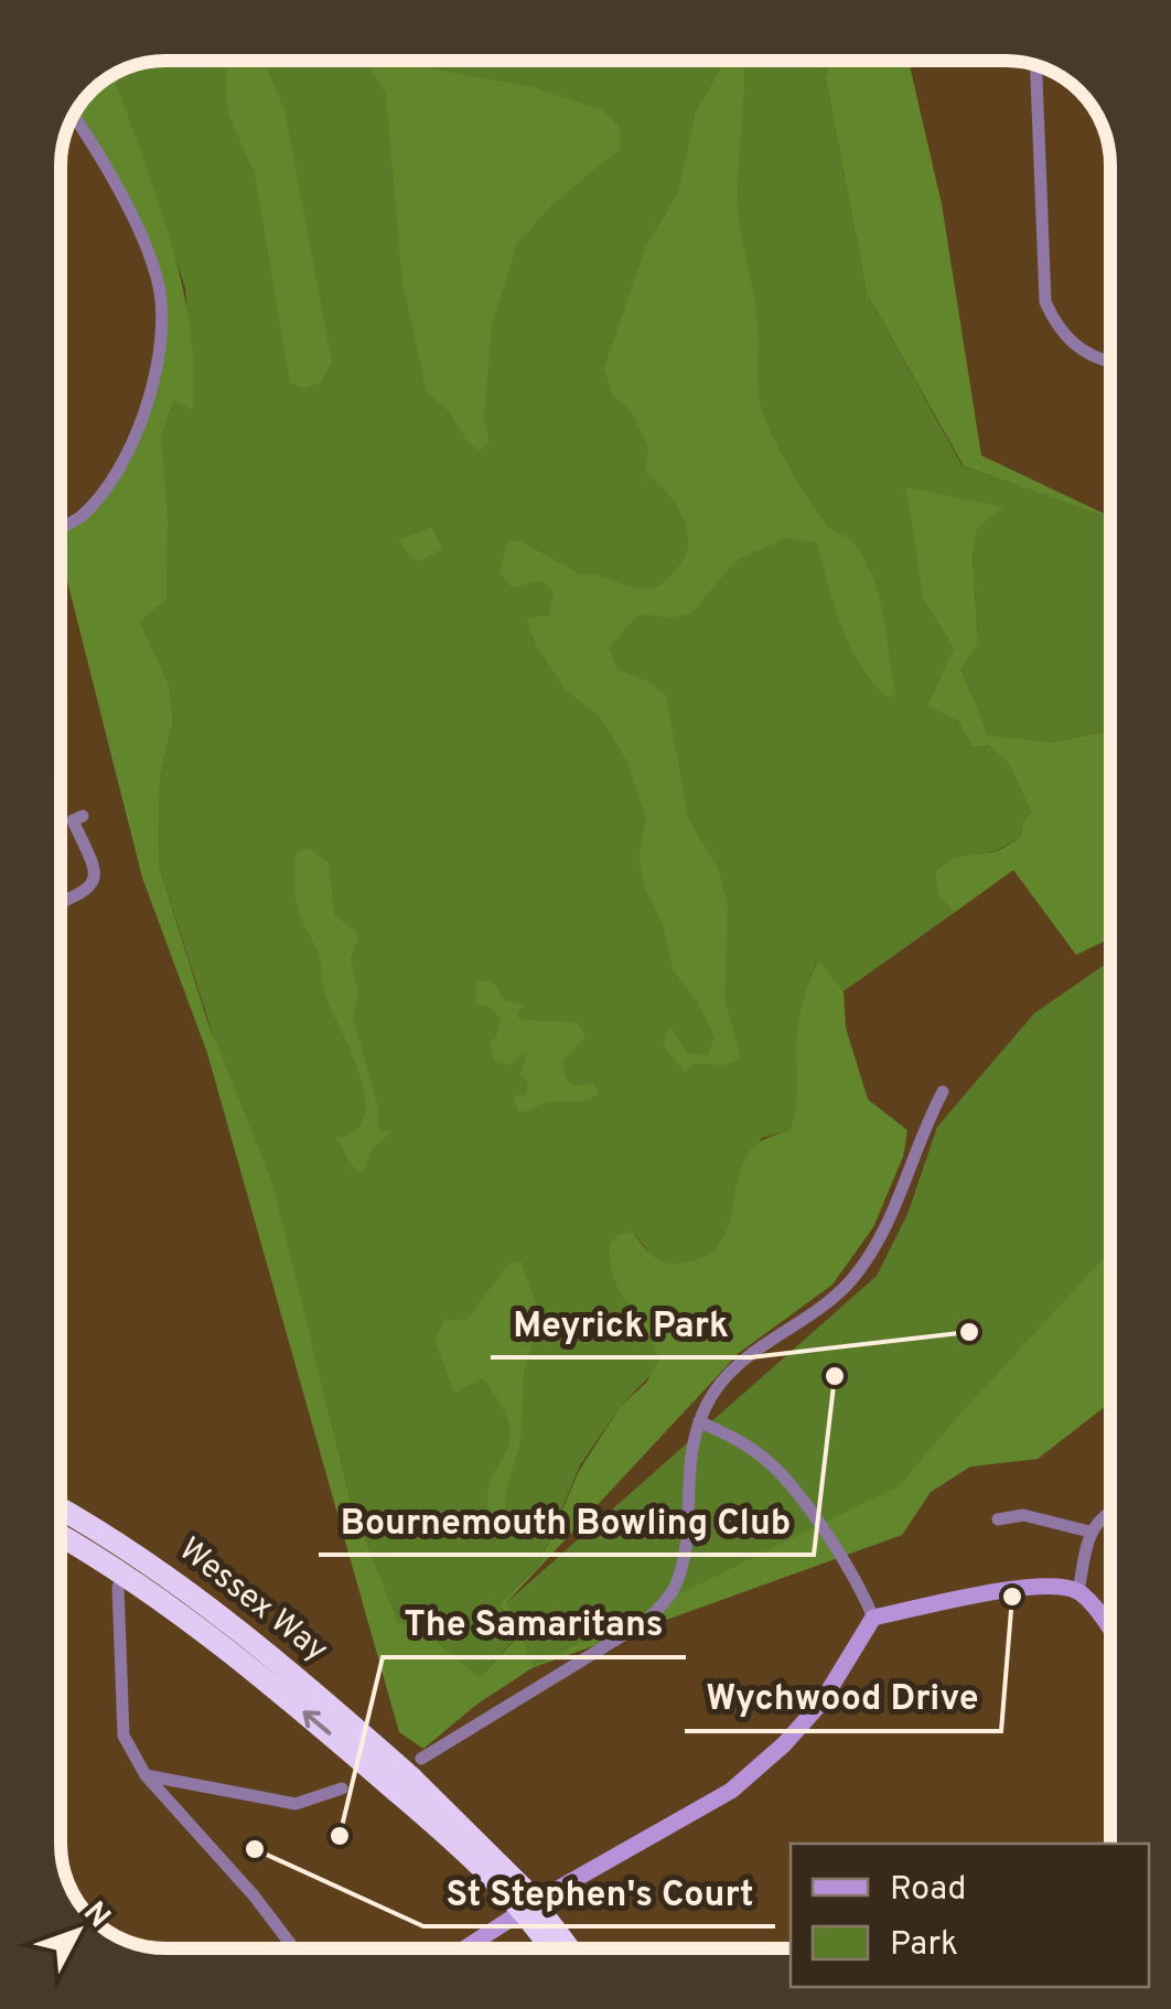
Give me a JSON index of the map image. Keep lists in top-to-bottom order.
{
  "streets": {
    "highway": ["Wessex Way"]
  },
  "places": [
    "Meyrick Park",
    "Bournemouth Bowling Club",
    "Wychwood Drive",
    "The Samaritans",
    "St Stephen's Court"
  ],
  "legend": ["Road", "Park"],
  "north": "top right"
}
